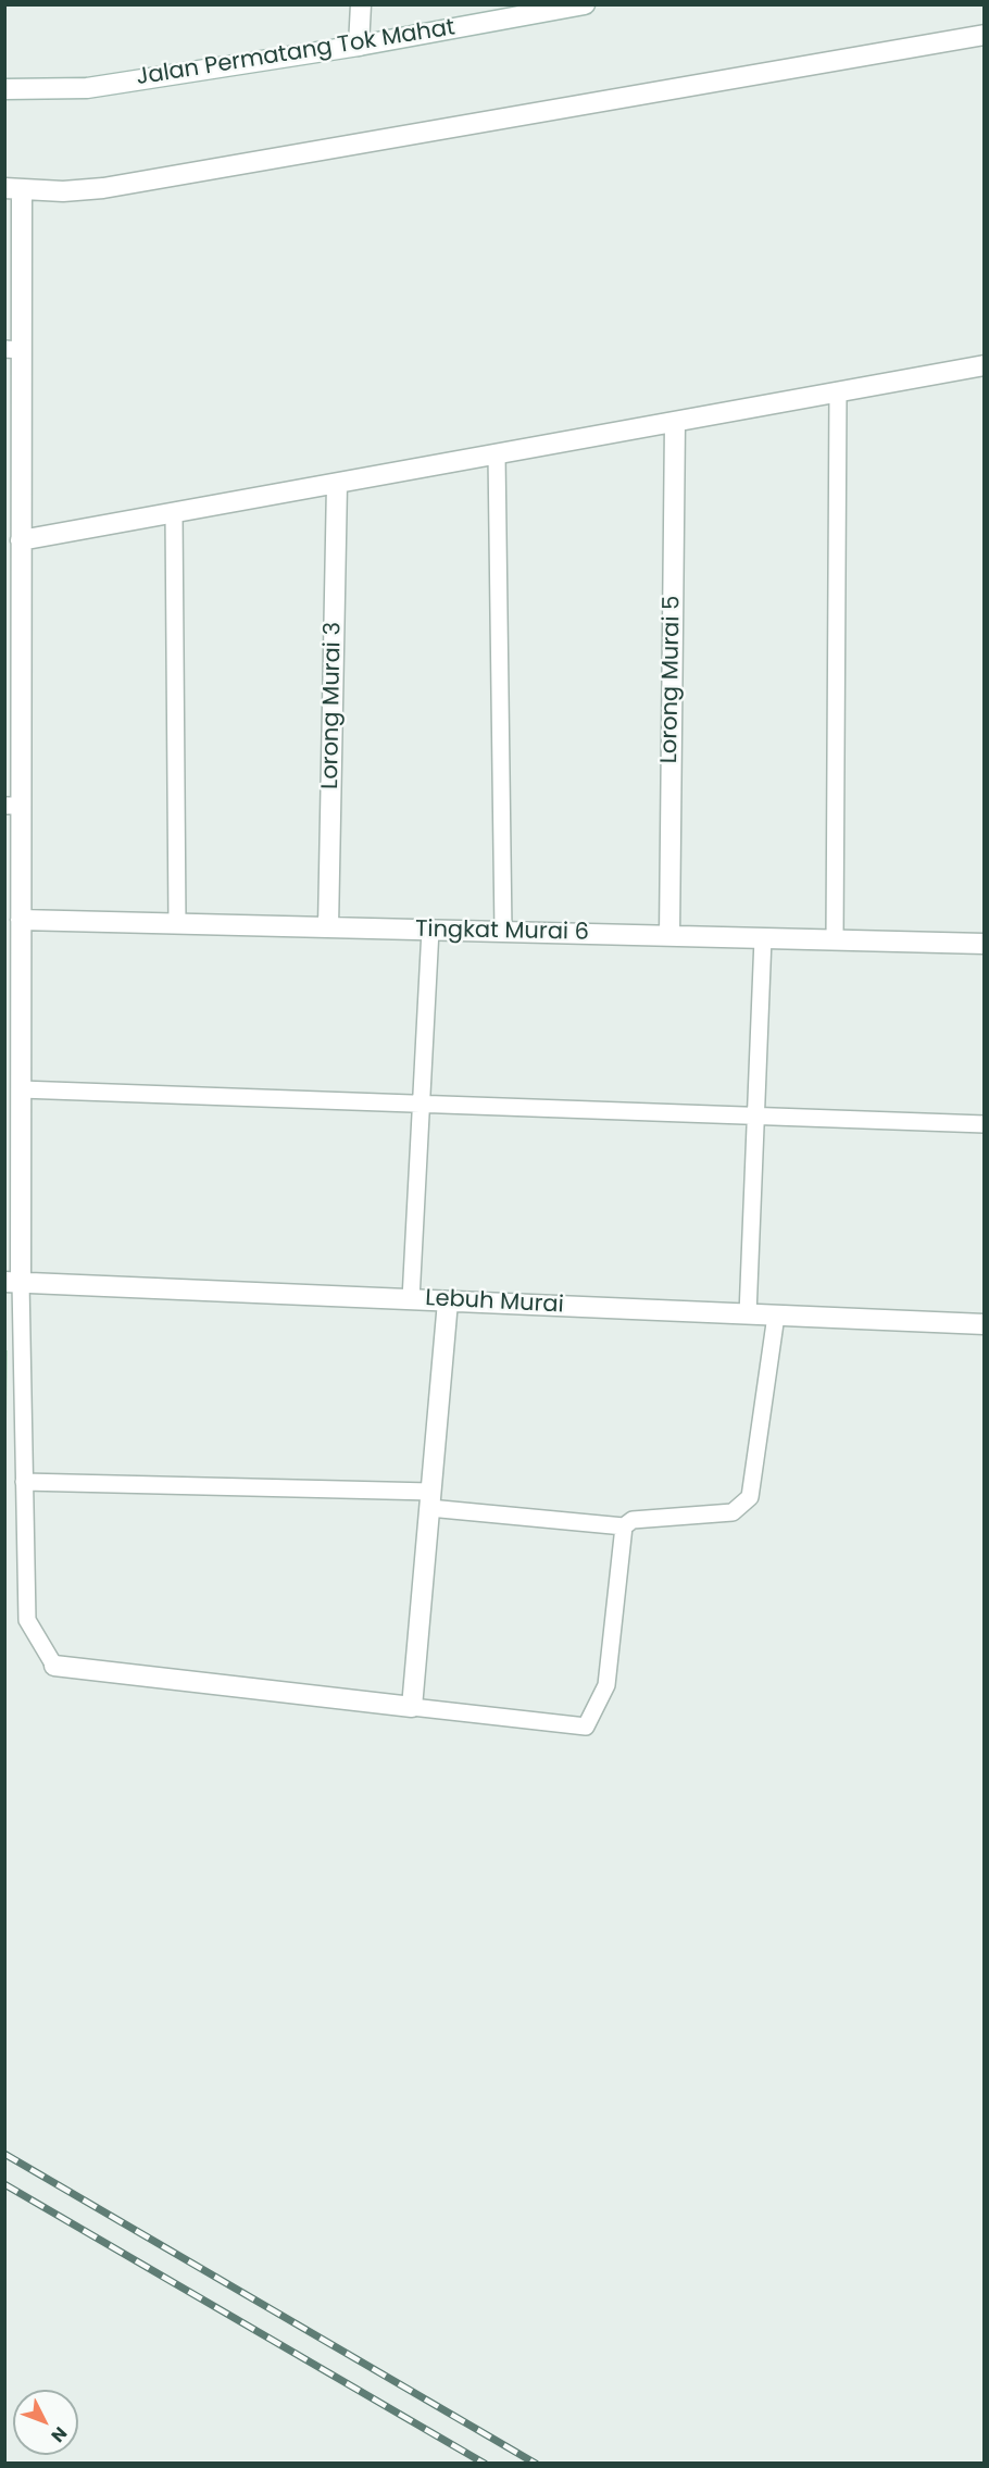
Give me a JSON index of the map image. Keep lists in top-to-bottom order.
{
  "streets": {
    "street": [
      "Jalan Permatang Tok Mahat",
      "Lorong Murai 5",
      "Lorong Murai 3",
      "Tingkat Murai 6",
      "Lebuh Murai"
    ]
  },
  "crossings": [
    ["Lorong Murai 5", "Tingkat Murai 6"],
    ["Lorong Murai 3", "Tingkat Murai 6"]
  ],
  "north": "bottom right"
}
